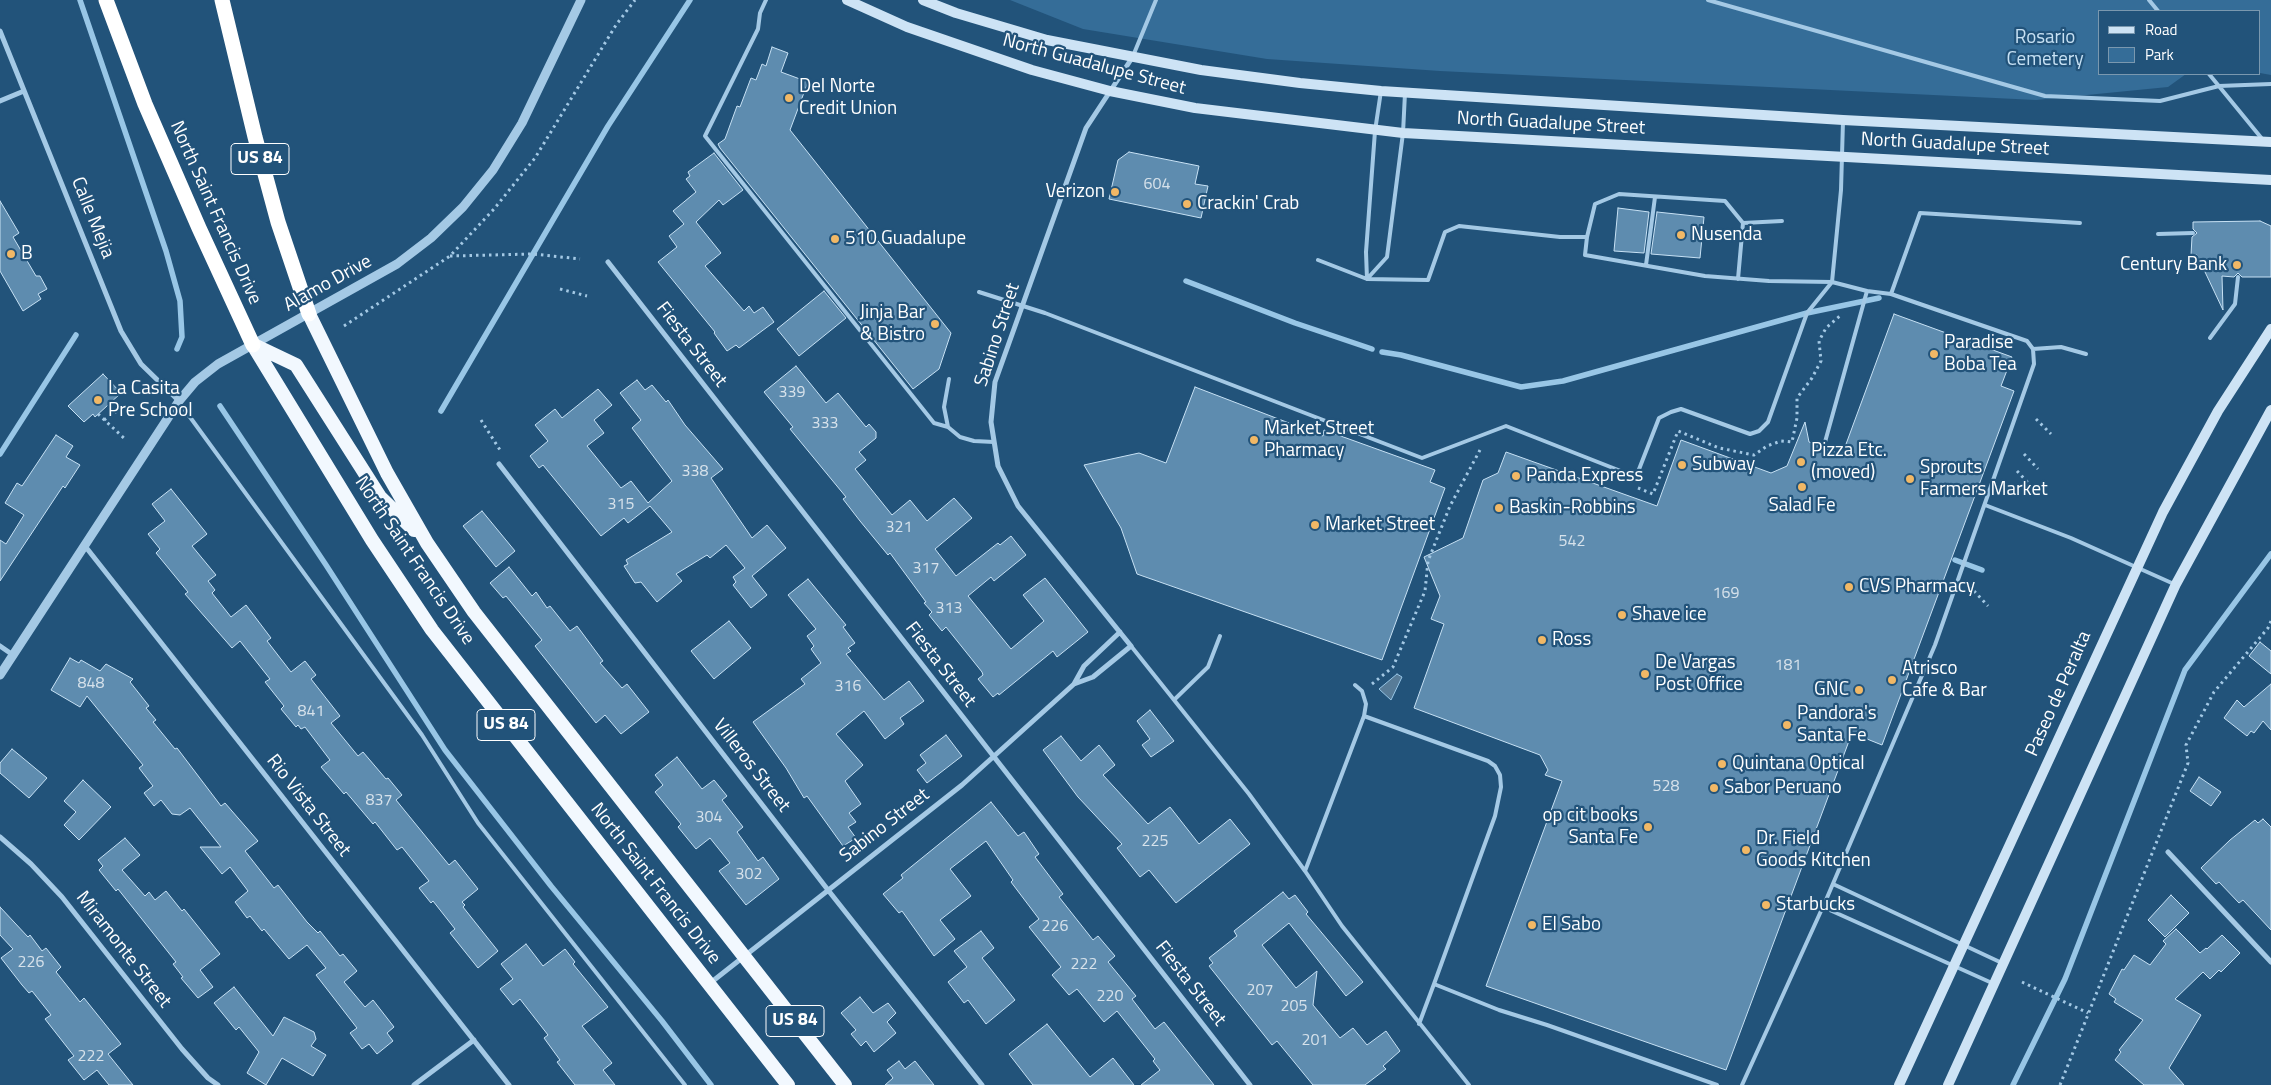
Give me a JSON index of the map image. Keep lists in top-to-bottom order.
{
  "streets": {
    "highway": ["US 84", "North Saint Francis Drive"],
    "main road": ["North Guadalupe Street", "Paseo de Peralta"],
    "street": [
      "Calle Mejia",
      "Alamo Drive",
      "Sabino Street",
      "Fiesta Street",
      "Villeros Street",
      "Rio Vista Street",
      "Miramonte Street"
    ]
  },
  "crossings": [
    ["North Guadalupe Street", "Sabino Street"],
    ["North Saint Francis Drive", "Alamo Drive"],
    ["North Saint Francis Drive", "Sabino Street"],
    ["Calle Mejia", "Alamo Drive"],
    ["Alamo Drive", "Rio Vista Street"],
    ["Sabino Street", "Fiesta Street"],
    ["Sabino Street", "Villeros Street"]
  ],
  "parks": ["Rosario Cemetery"],
  "places": [
    "Del Norte Credit Union",
    "Verizon",
    "Crackin' Crab",
    "Nusenda",
    "510 Guadalupe",
    "B",
    "Century Bank",
    "Jinja Bar & Bistro",
    "Paradise Boba Tea",
    "La Casita Pre School",
    "Market Street Pharmacy",
    "Pizza Etc. (moved)",
    "Subway",
    "Panda Express",
    "Sprouts Farmers Market",
    "Salad Fe",
    "Baskin-Robbins",
    "Market Street",
    "CVS Pharmacy",
    "Shave ice",
    "Ross",
    "De Vargas Post Office",
    "Atrisco Cafe & Bar",
    "GNC",
    "Pandora's Santa Fe",
    "Quintana Optical",
    "Sabor Peruano",
    "op cit books Santa Fe",
    "Dr. Field Goods Kitchen",
    "Starbucks",
    "El Sabo"
  ],
  "house_numbers": [
    "604",
    "339",
    "333",
    "338",
    "315",
    "321",
    "542",
    "317",
    "169",
    "313",
    "181",
    "848",
    "316",
    "841",
    "528",
    "837",
    "304",
    "225",
    "302",
    "226",
    "226",
    "222",
    "207",
    "220",
    "205",
    "201",
    "222"
  ],
  "legend": ["Road", "Park"]
}
